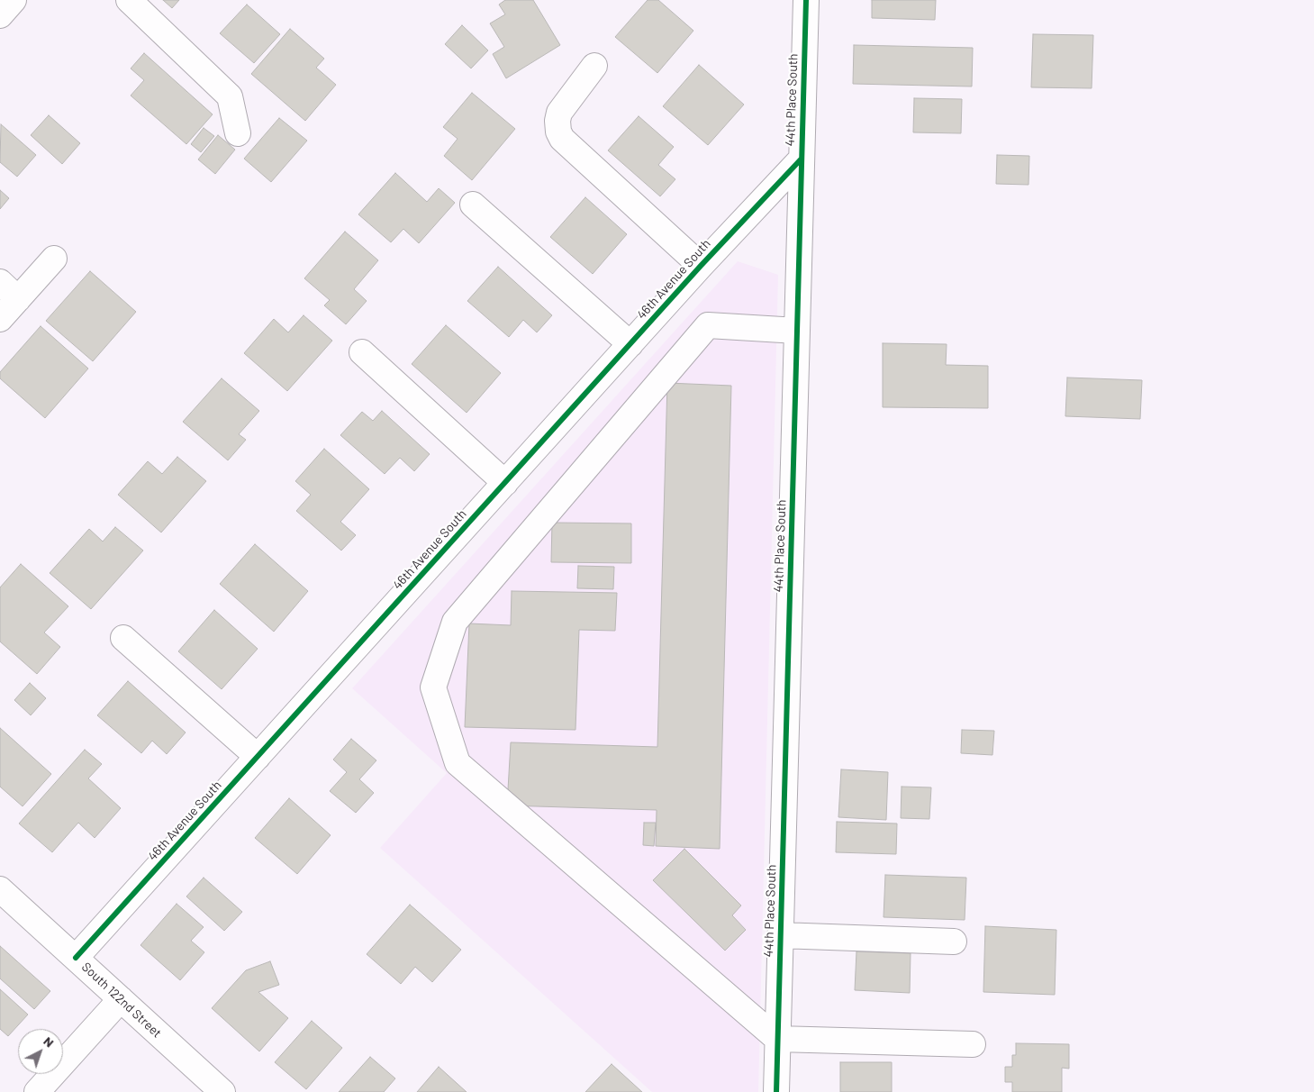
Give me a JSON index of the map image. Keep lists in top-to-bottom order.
{
  "streets": {
    "street": ["44th Place South", "46th Avenue South", "South 122nd Street"]
  },
  "crossings": [
    ["44th Place South", "46th Avenue South"],
    ["46th Avenue South", "South 122nd Street"]
  ],
  "north": "top right"
}
